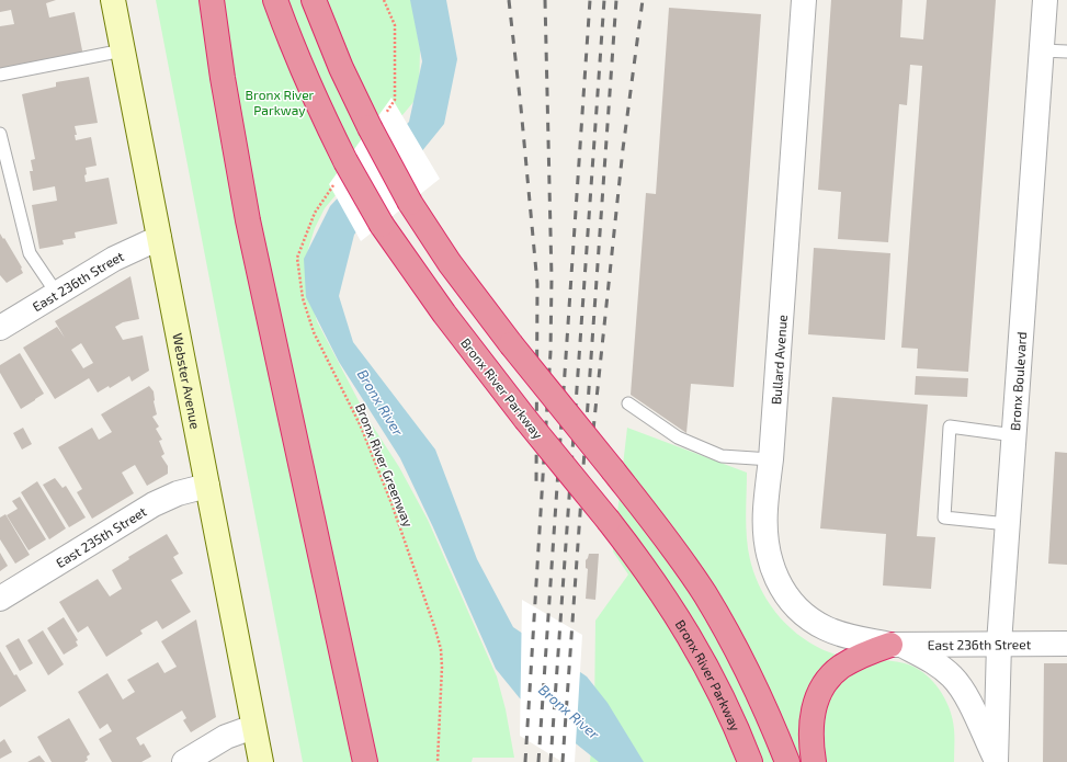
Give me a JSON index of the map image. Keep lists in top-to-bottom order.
{
  "streets": {
    "highway": ["Bronx River Parkway"],
    "main road": ["Webster Avenue"],
    "street": [
      "East 236th Street",
      "Bullard Avenue",
      "Bronx Boulevard",
      "East 235th Street"
    ],
    "path": ["Bronx River Greenway"]
  },
  "crossings": [
    ["East 236th Street", "Bullard Avenue"],
    ["East 236th Street", "Webster Avenue"],
    ["East 236th Street", "Bronx Boulevard"],
    ["Webster Avenue", "East 235th Street"]
  ],
  "water": ["Bronx River"],
  "parks": ["Bronx River Parkway"]
}
